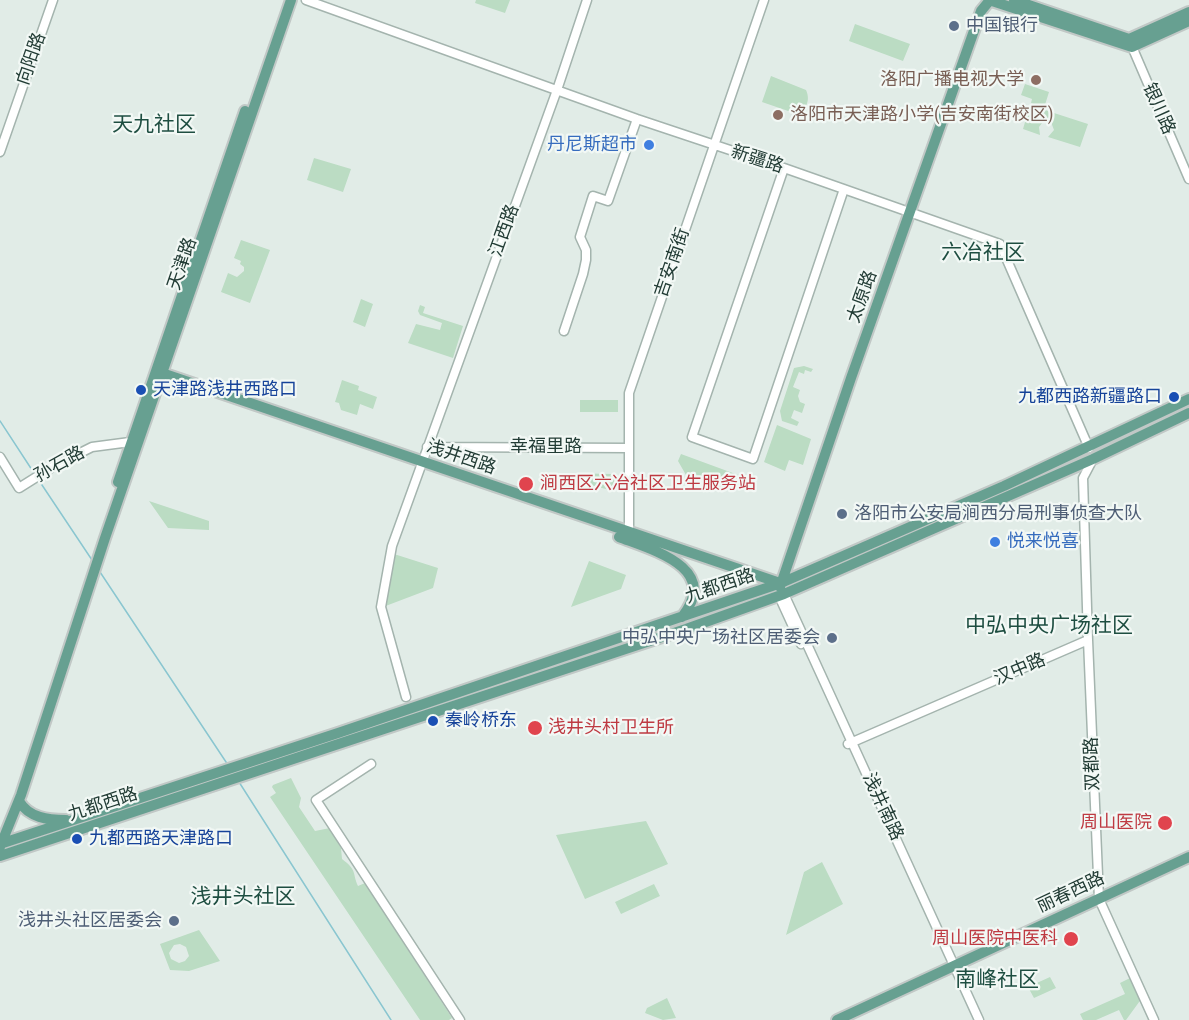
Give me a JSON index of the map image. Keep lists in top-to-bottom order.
{
  "streets": {
    "main road": [
      "天津路",
      "太原路",
      "浅井西路",
      "九都西路",
      "丽春西路"
    ],
    "street": [
      "向阳路",
      "银川路",
      "新疆路",
      "江西路",
      "吉安南街",
      "幸福里路",
      "孙石路",
      "汉中路",
      "双都路",
      "浅井南路"
    ]
  },
  "crossings": [
    ["新疆路", "江西路"],
    ["新疆路", "吉安南街"],
    ["新疆路", "太原路"],
    ["新疆路", "九都西路"],
    ["江西路", "幸福里路"],
    ["江西路", "浅井西路"],
    ["吉安南街", "幸福里路"],
    ["吉安南街", "浅井西路"],
    ["天津路", "浅井西路"],
    ["天津路", "孙石路"],
    ["太原路", "浅井西路"],
    ["太原路", "九都西路"],
    ["太原路", "浅井南路"],
    ["浅井西路", "九都西路"],
    ["浅井西路", "浅井南路"],
    ["九都西路", "浅井南路"],
    ["汉中路", "双都路"],
    ["汉中路", "浅井南路"],
    ["双都路", "丽春西路"],
    ["浅井南路", "丽春西路"]
  ],
  "districts": [
    "天九社区",
    "六冶社区",
    "中弘中央广场社区",
    "浅井头社区",
    "南峰社区"
  ],
  "places": [
    "中国银行",
    "洛阳广播电视大学",
    "洛阳市天津路小学(吉安南街校区)",
    "丹尼斯超市",
    "天津路浅井西路口",
    "九都西路新疆路口",
    "涧西区六冶社区卫生服务站",
    "洛阳市公安局涧西分局刑事侦查大队",
    "悦来悦喜",
    "中弘中央广场社区居委会",
    "秦岭桥东",
    "浅井头村卫生所",
    "周山医院",
    "九都西路天津路口",
    "浅井头社区居委会",
    "周山医院中医科"
  ]
}
